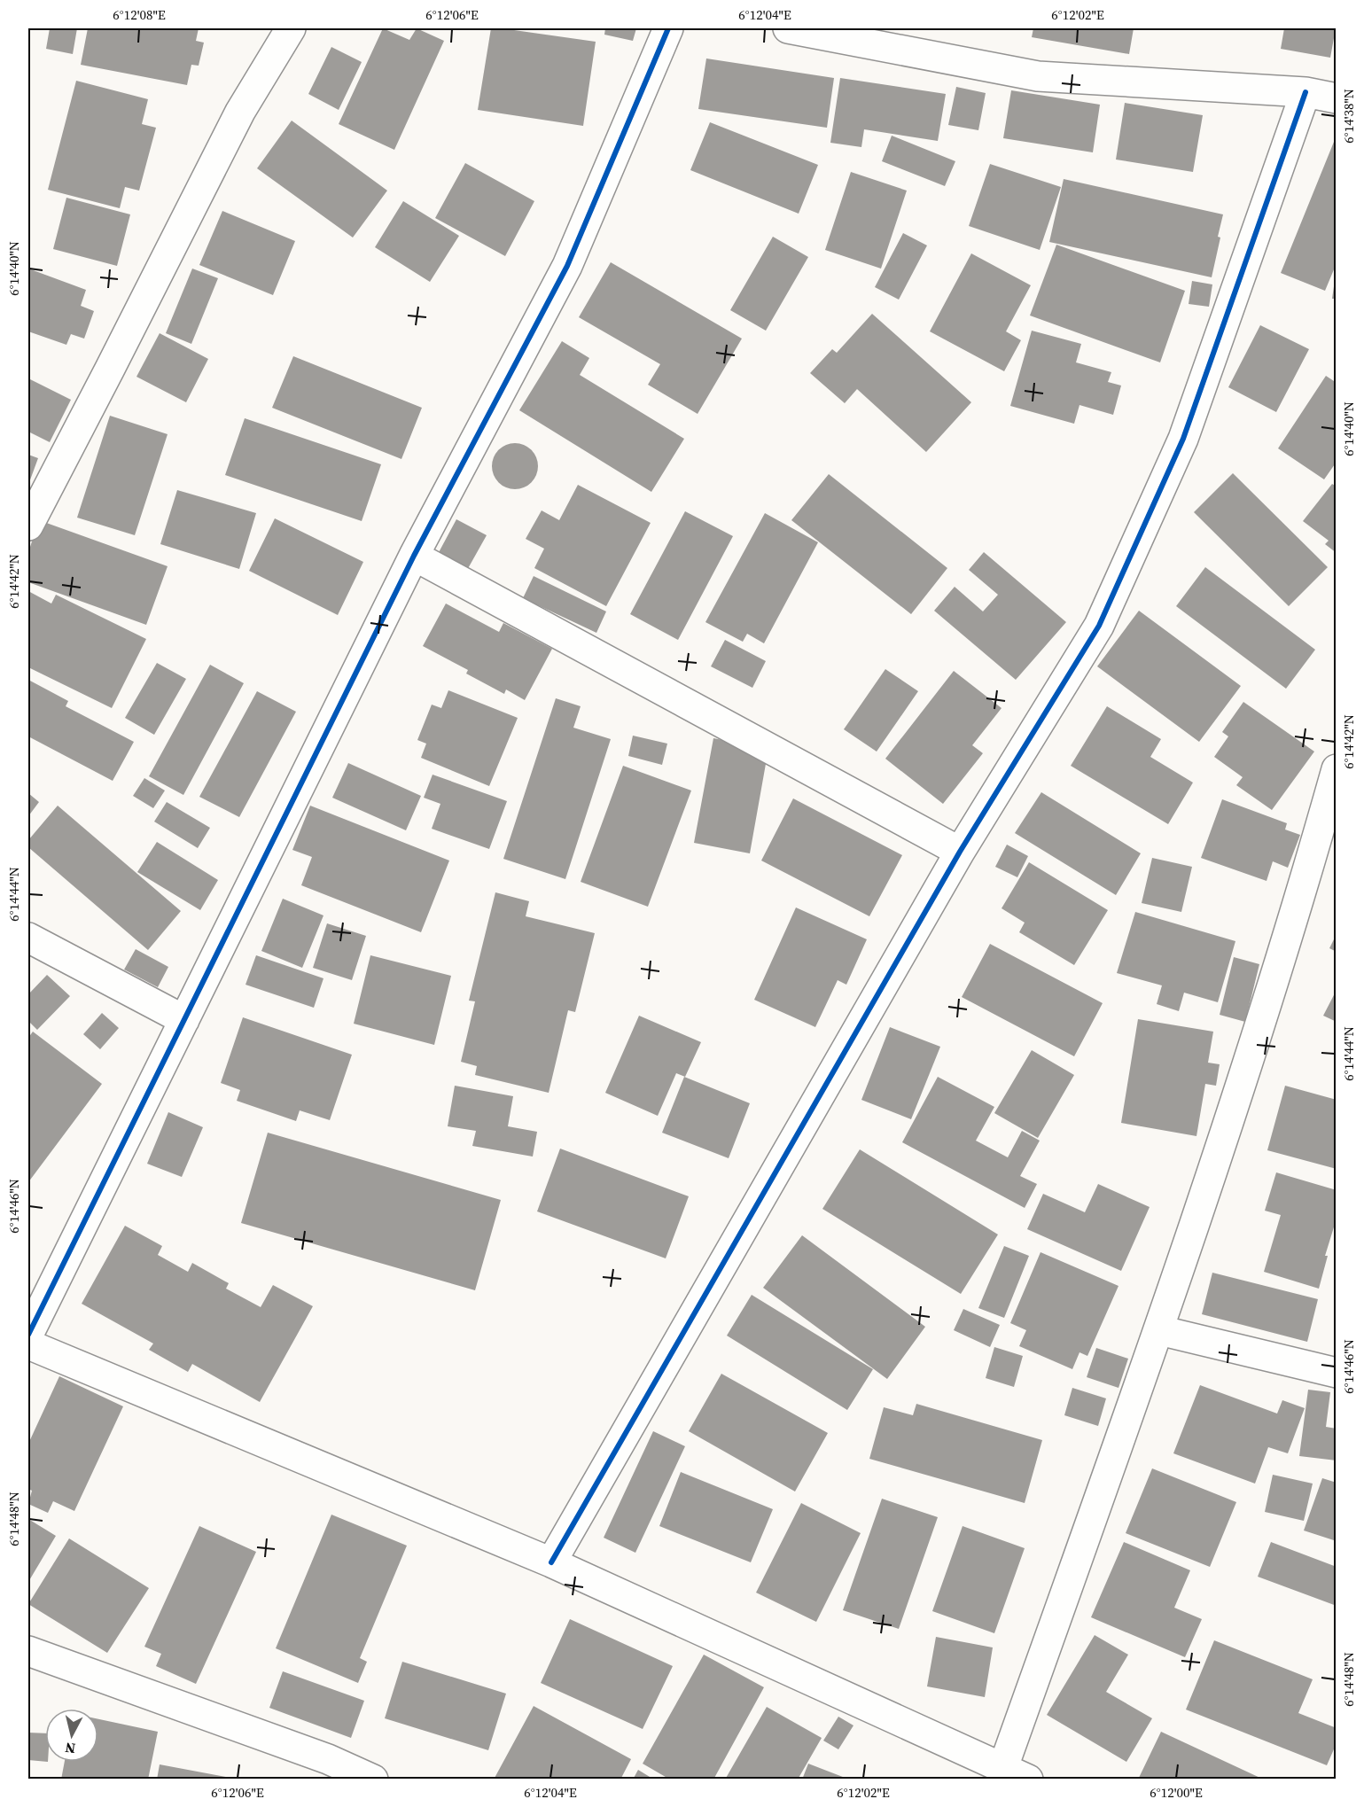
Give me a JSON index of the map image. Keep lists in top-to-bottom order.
{
  "north": "bottom",
  "coordinates": [
    "6°12'08\"E",
    "6°12'06\"E",
    "6°12'04\"E",
    "6°12'02\"E",
    "6°14'38\"N",
    "6°14'40\"N",
    "6°14'42\"N",
    "6°14'44\"N",
    "6°14'46\"N",
    "6°14'48\"N",
    "6°12'00\"E"
  ]
}
